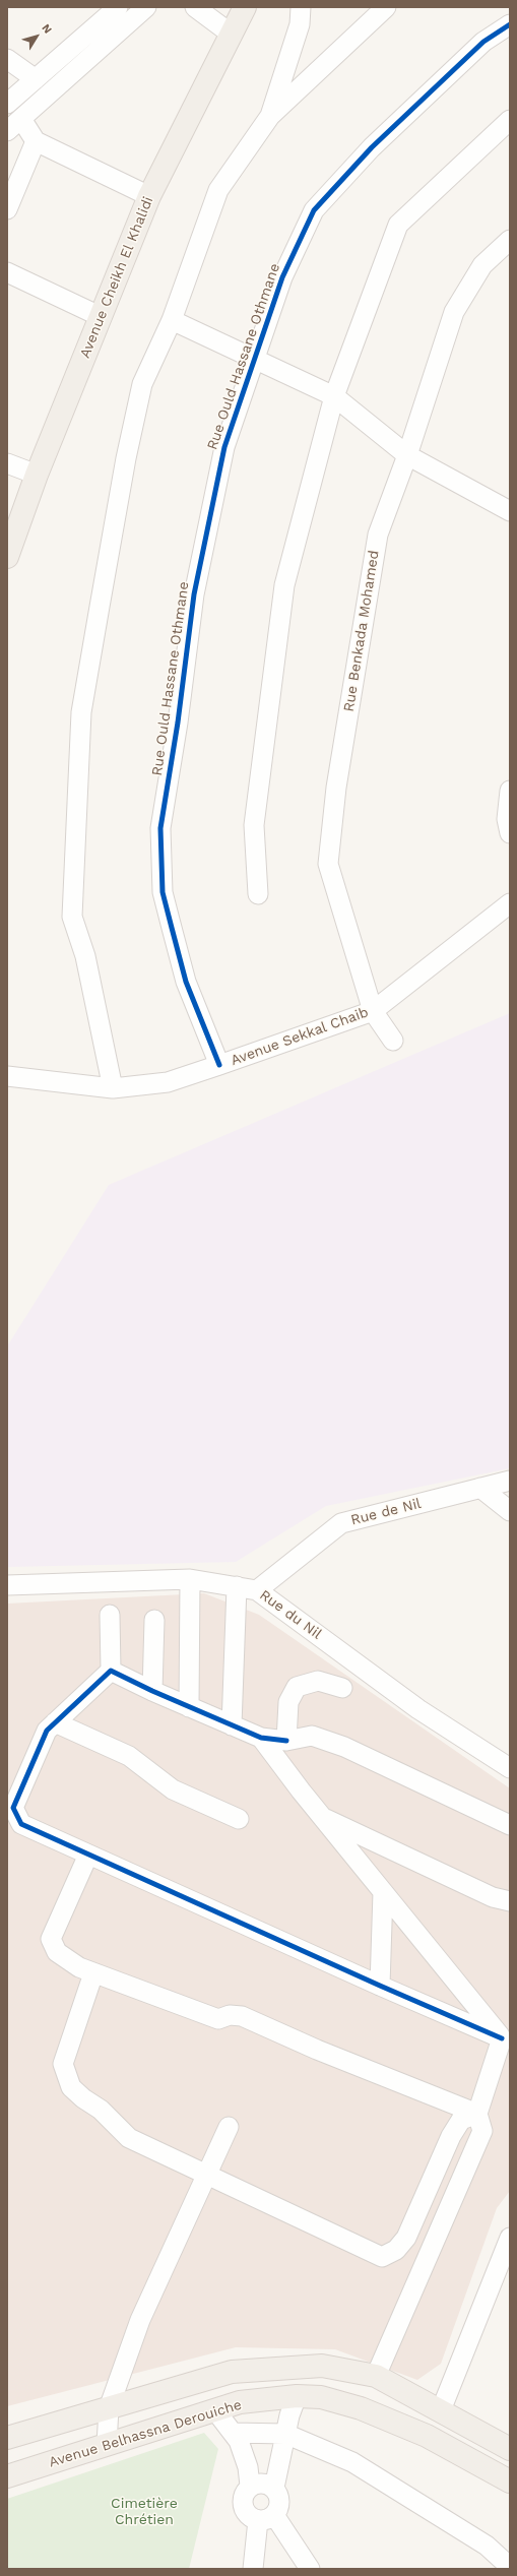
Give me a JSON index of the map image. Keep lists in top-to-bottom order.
{
  "streets": {
    "main road": ["Avenue Cheikh El Khalidi", "Avenue Belhassna Derouiche"],
    "street": [
      "Rue Ould Hassane Othmane",
      "Rue Benkada Mohamed",
      "Avenue Sekkal Chaib",
      "Rue de Nil",
      "Rue du Nil"
    ]
  },
  "crossings": [
    ["Rue Ould Hassane Othmane", "Avenue Sekkal Chaib"],
    ["Rue Benkada Mohamed", "Avenue Sekkal Chaib"],
    ["Rue de Nil", "Rue du Nil"]
  ],
  "parks": ["Cimetière Chrétien"],
  "north": "top right"
}
